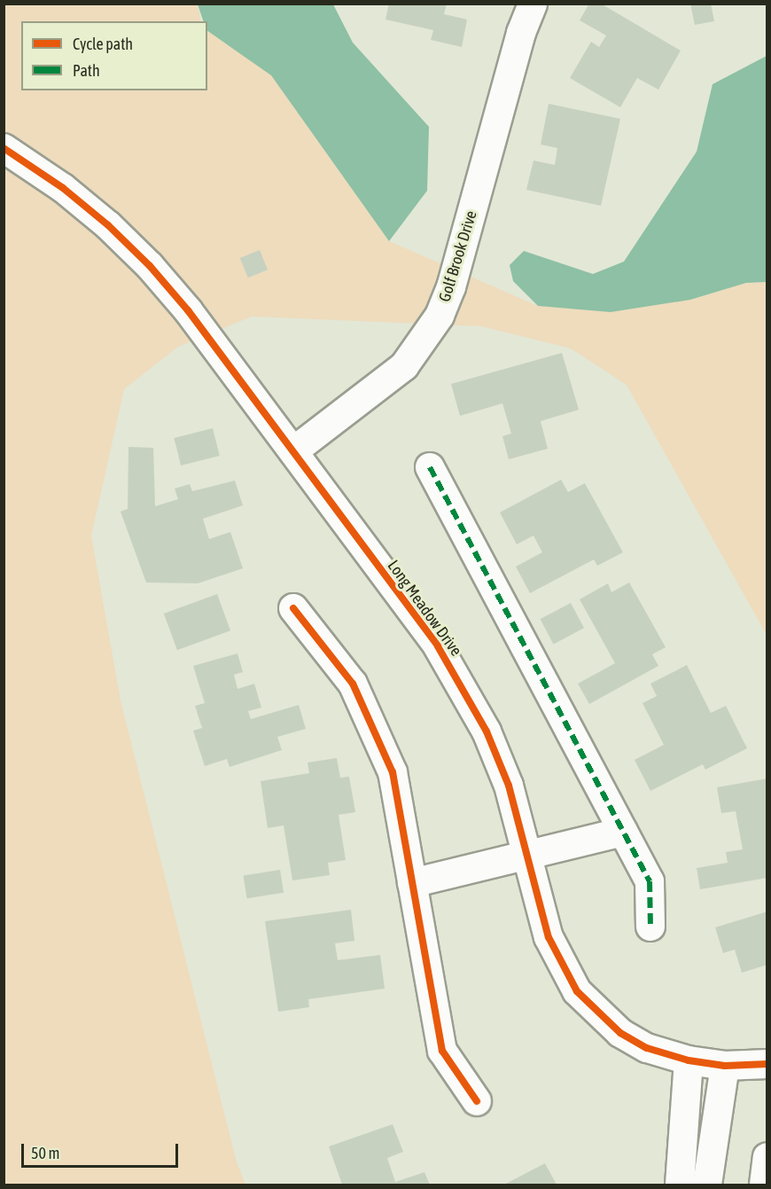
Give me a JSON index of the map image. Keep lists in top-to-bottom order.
{
  "streets": {
    "street": ["Golf Brook Drive", "Long Meadow Drive"]
  },
  "crossings": [
    ["Golf Brook Drive", "Long Meadow Drive"]
  ],
  "legend": ["Cycle path", "Path"],
  "scale_bar": "50 m"
}
